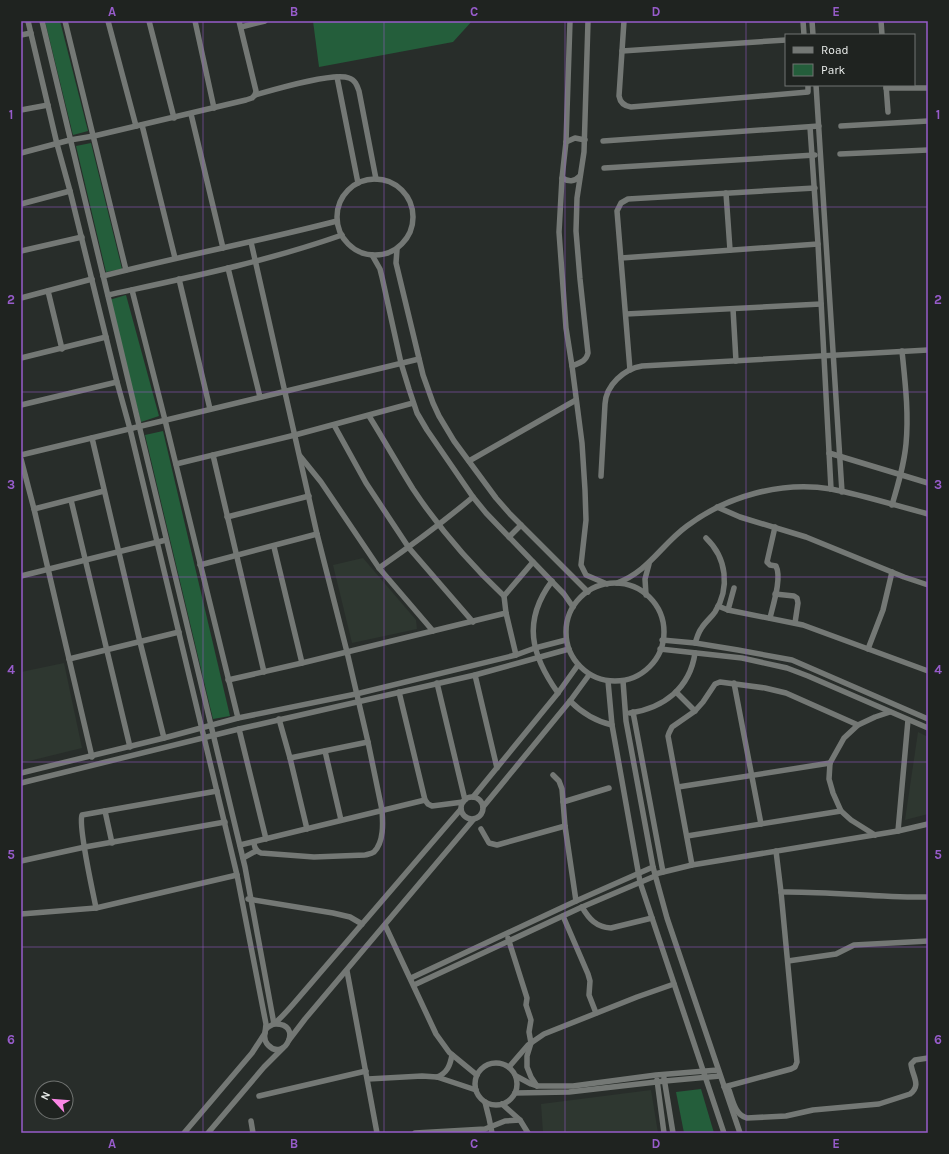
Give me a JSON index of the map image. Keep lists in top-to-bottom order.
{
  "legend": ["Road", "Park"],
  "north": "top left",
  "grid": {
    "columns": [
      "A",
      "B",
      "C",
      "D",
      "E"
    ],
    "rows": [
      "1",
      "2",
      "3",
      "4",
      "5",
      "6"
    ]
  }
}
